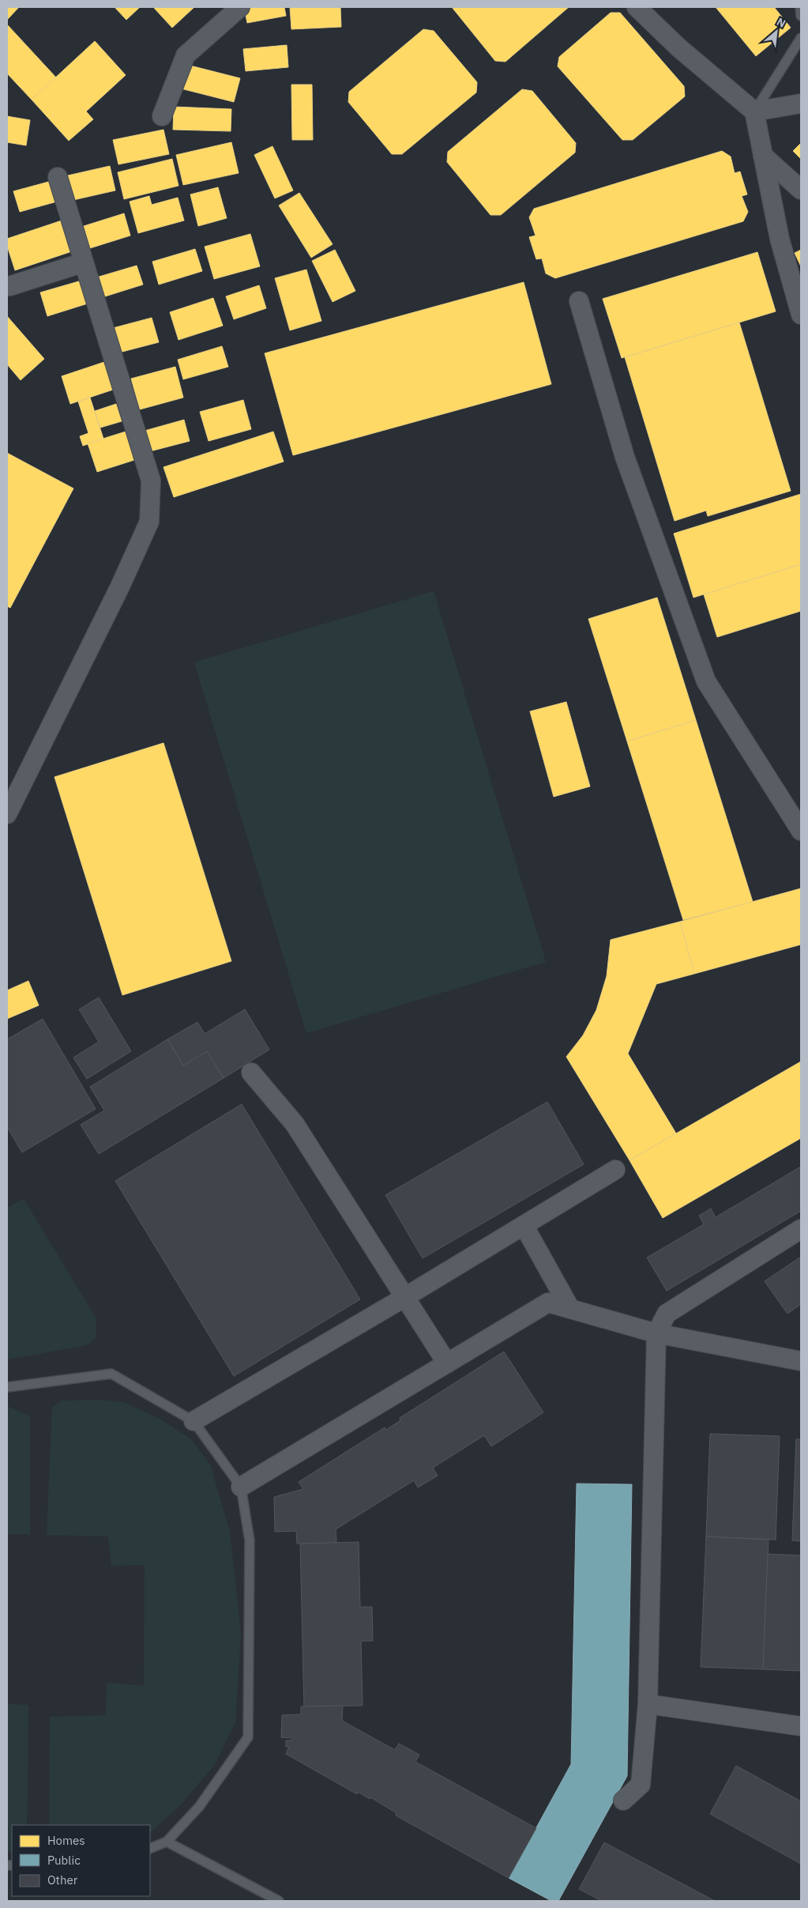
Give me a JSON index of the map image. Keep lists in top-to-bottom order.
{
  "legend": ["Homes", "Public", "Other"],
  "north": "top right"
}
